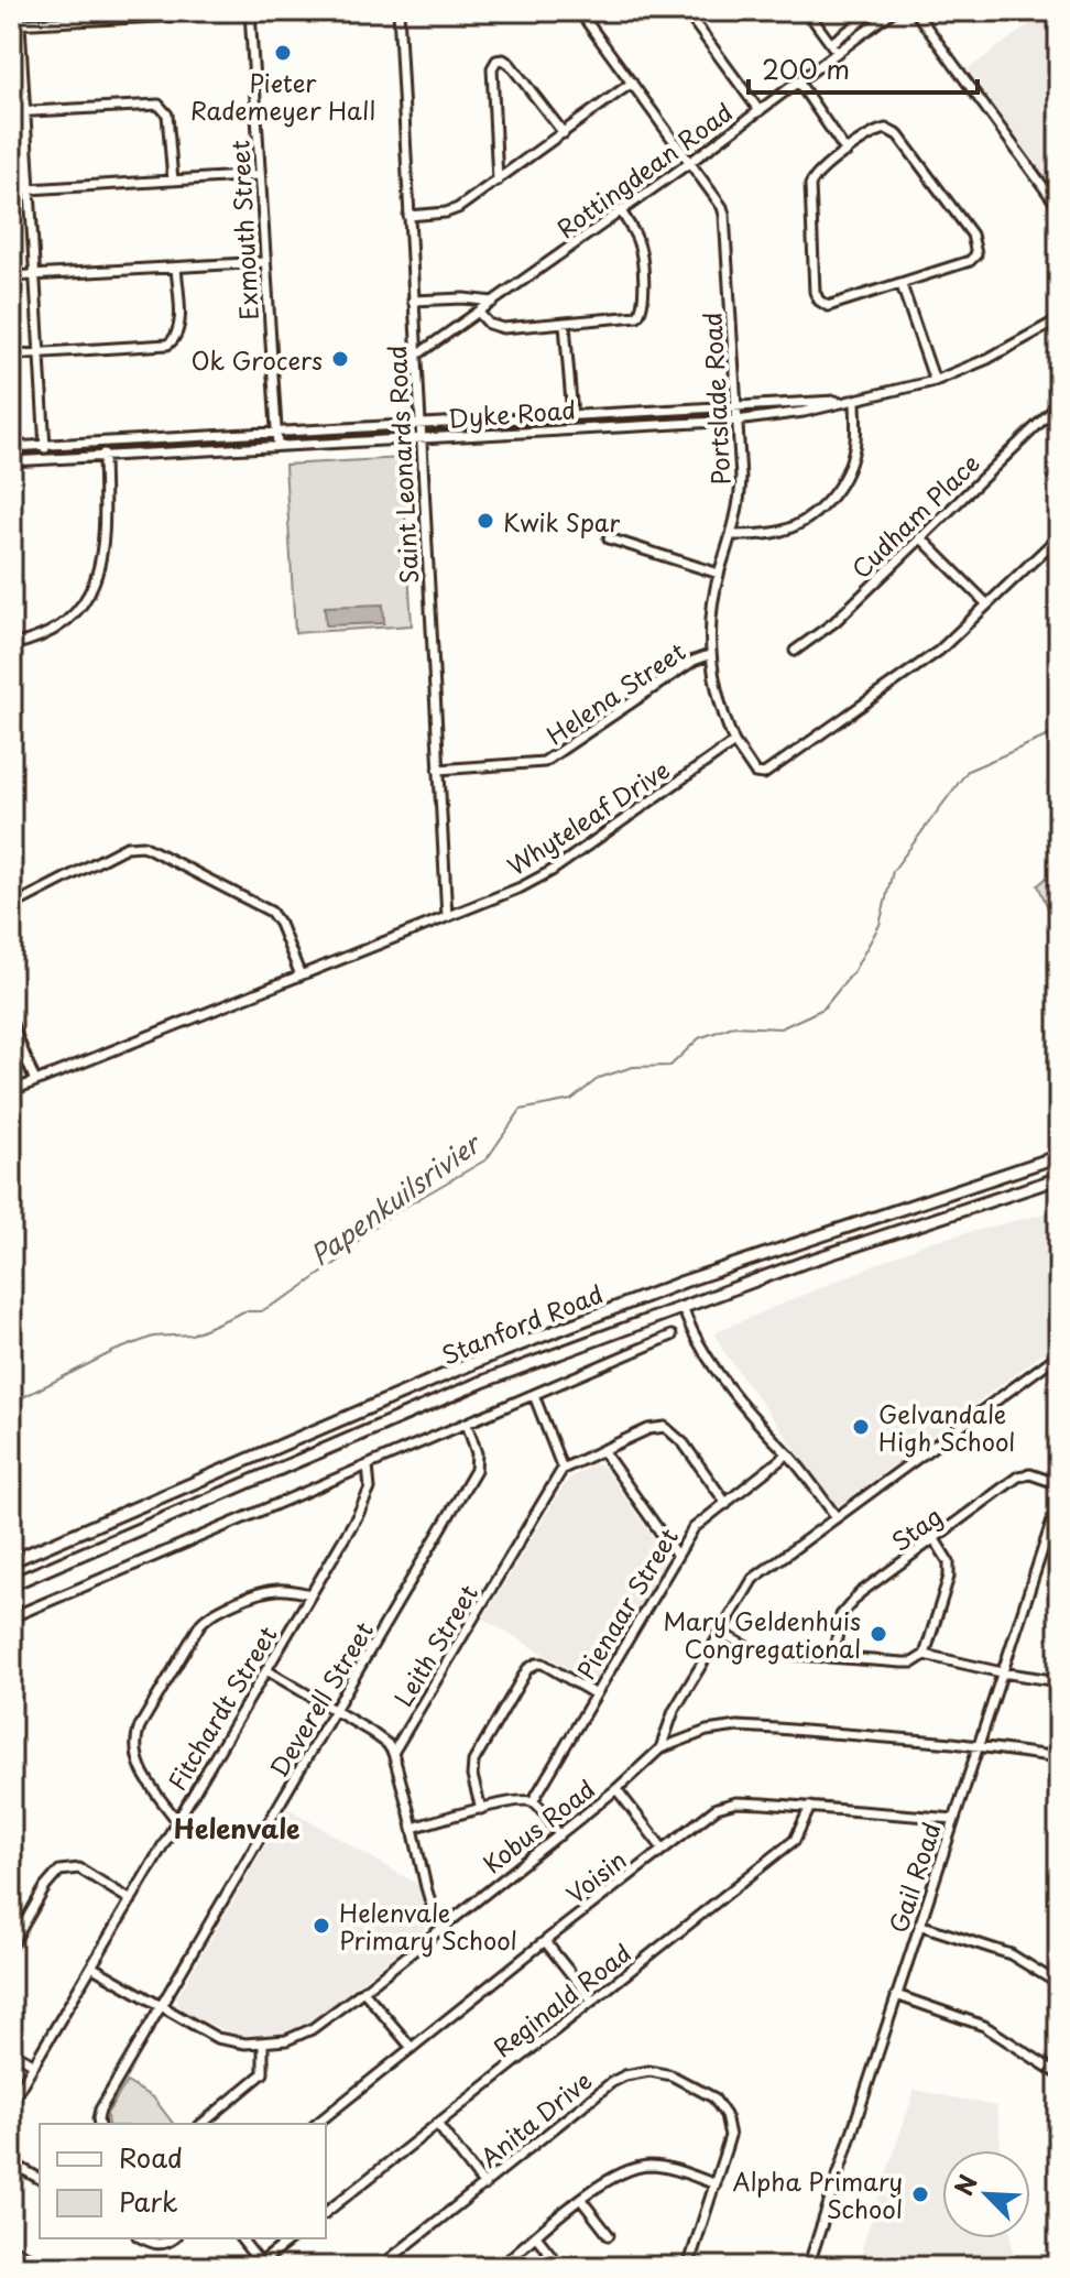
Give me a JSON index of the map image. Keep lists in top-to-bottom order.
{
  "streets": {
    "main road": ["Stanford Road"],
    "street": [
      "Rottingdean Road",
      "Exmouth Street",
      "Portslade Road",
      "Dyke Road",
      "Saint Leonards Road",
      "Cudham Place",
      "Helena Street",
      "Whyteleaf Drive",
      "Stag",
      "Pienaar Street",
      "Leith Street",
      "Deverell Street",
      "Fitchardt Street",
      "Kobus Road",
      "Voisin",
      "Gail Road",
      "Reginald Road",
      "Anita Drive"
    ]
  },
  "crossings": [
    ["Rottingdean Road", "Portslade Road"],
    ["Rottingdean Road", "Saint Leonards Road"],
    ["Exmouth Street", "Dyke Road"],
    ["Portslade Road", "Dyke Road"],
    ["Portslade Road", "Helena Street"],
    ["Portslade Road", "Whyteleaf Drive"],
    ["Dyke Road", "Saint Leonards Road"],
    ["Saint Leonards Road", "Helena Street"],
    ["Saint Leonards Road", "Whyteleaf Drive"],
    ["Deverell Street", "Kobus Road"],
    ["Fitchardt Street", "Kobus Road"],
    ["Kobus Road", "Gail Road"],
    ["Voisin", "Gail Road"],
    ["Voisin", "Reginald Road"]
  ],
  "districts": ["Helenvale"],
  "water": ["Papenkuilsrivier"],
  "places": [
    "Pieter Rademeyer Hall",
    "Ok Grocers",
    "Kwik Spar",
    "Gelvandale High School",
    "Mary Geldenhuis Congregational",
    "Helenvale Primary School",
    "Alpha Primary School"
  ],
  "legend": ["Road", "Park"],
  "scale_bar": "200 m",
  "north": "top left"
}
